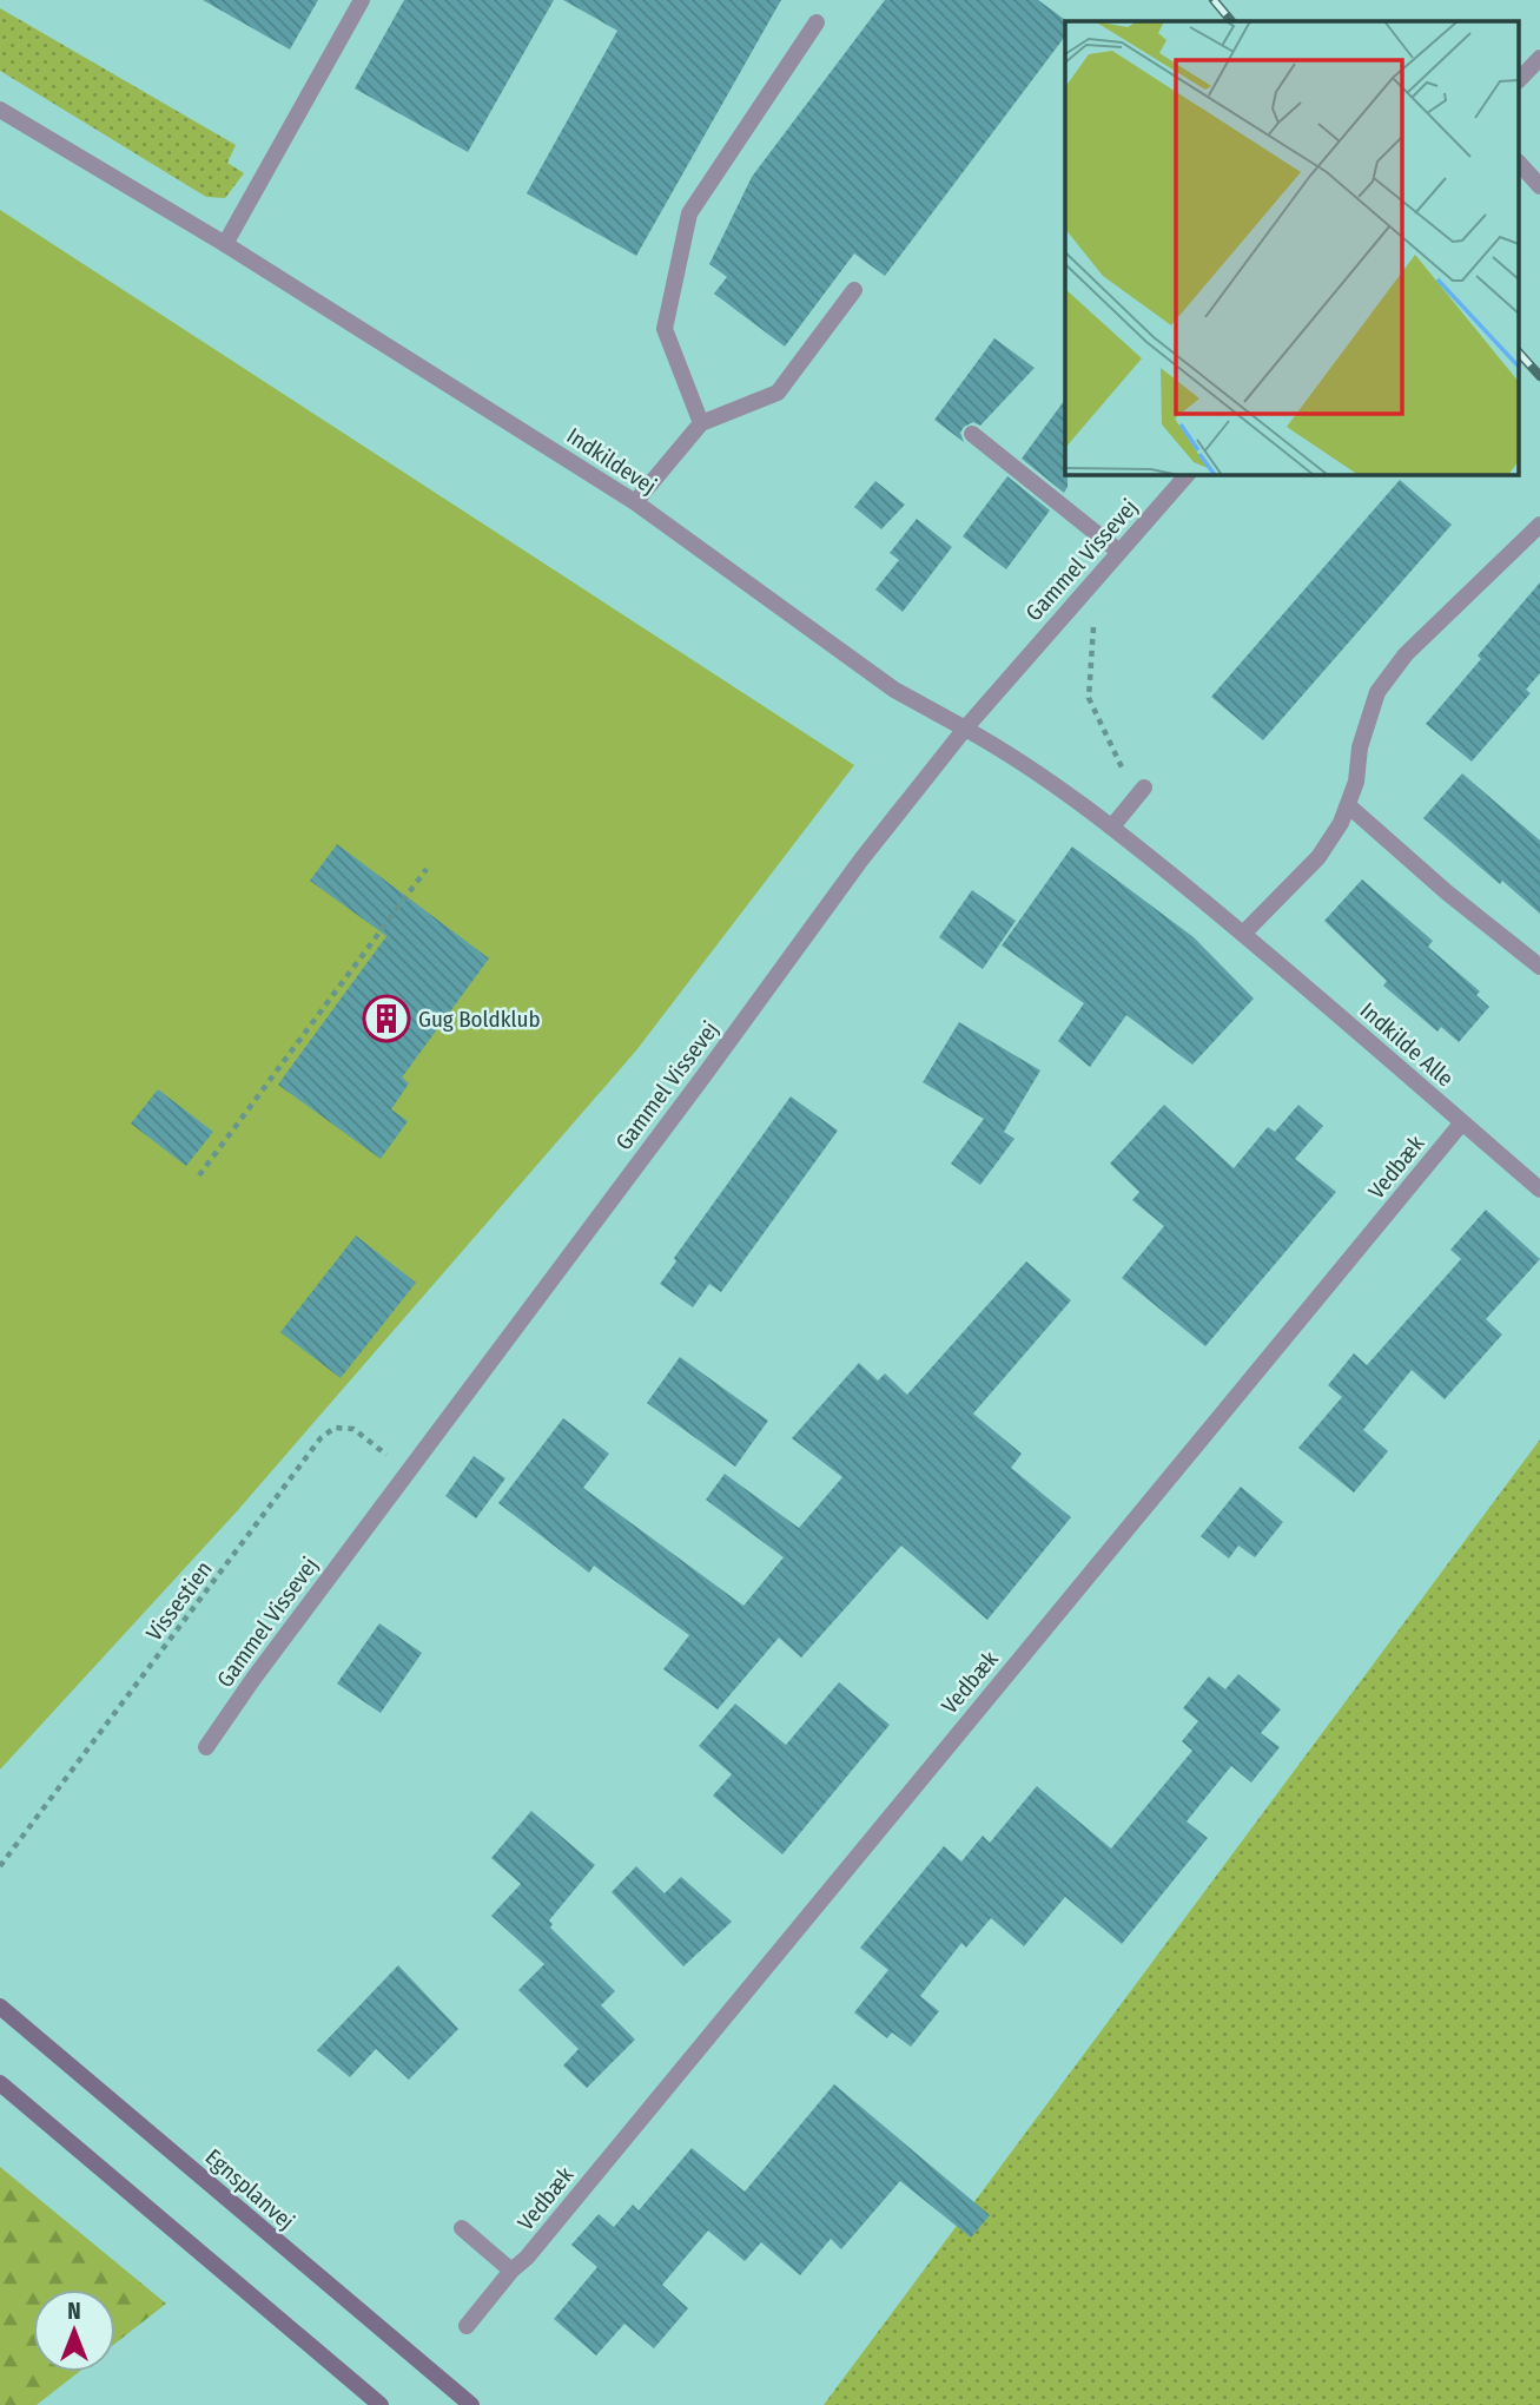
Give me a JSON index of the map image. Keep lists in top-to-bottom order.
{
  "streets": {
    "main road": ["Egnsplanvej"],
    "street": [
      "Indkildevej",
      "Gammel Vissevej",
      "Indkilde Alle",
      "Vedbæk"
    ],
    "path": ["Vissestien"]
  },
  "crossings": [
    ["Indkildevej", "Gammel Vissevej"],
    ["Indkildevej", "Indkilde Alle"],
    ["Gammel Vissevej", "Indkilde Alle"],
    ["Gammel Vissevej", "Vissestien"],
    ["Indkilde Alle", "Vedbæk"]
  ],
  "places": {
    "building": ["Gug Boldklub"]
  },
  "north": "top"
}
